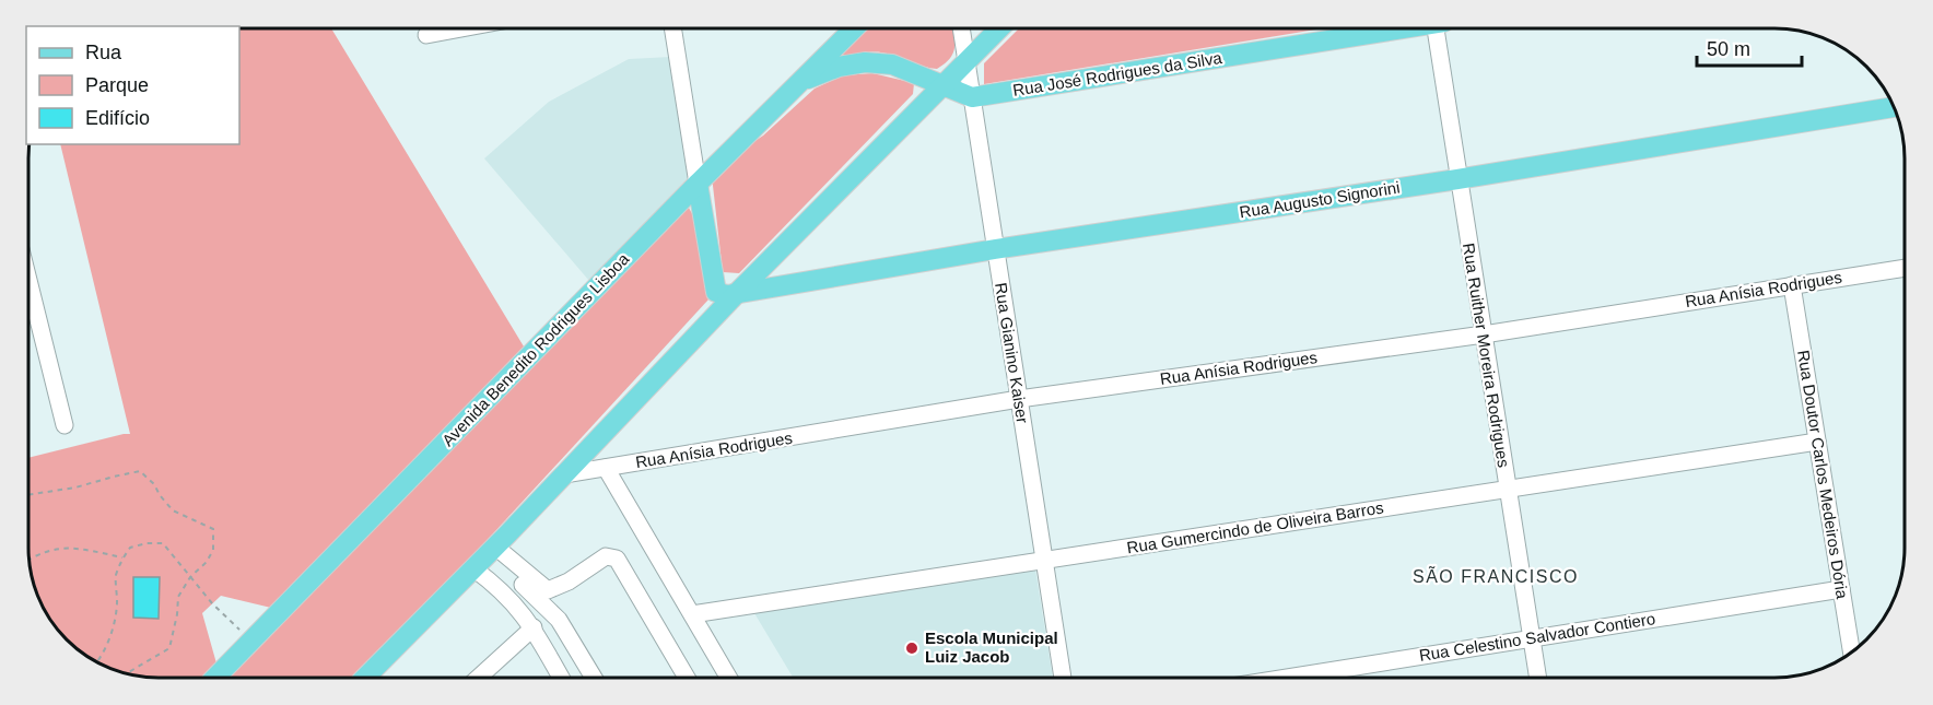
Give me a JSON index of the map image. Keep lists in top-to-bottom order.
{
  "streets": {
    "main road": ["Rua José Rodrigues da Silva", "Rua Augusto Signorini", "Avenida Benedito Rodrigues Lisboa"],
    "street": [
      "Rua Anísia Rodrigues",
      "Rua Gianino Kaiser",
      "Rua Ruither Moreira Rodrigues",
      "Rua Doutor Carlos Medeiros Dória",
      "Rua Gumercindo de Oliveira Barros",
      "Rua Celestino Salvador Contiero"
    ]
  },
  "crossings": [
    ["Rua José Rodrigues da Silva", "Rua Gianino Kaiser"],
    ["Rua Augusto Signorini", "Rua Gianino Kaiser"],
    ["Rua Augusto Signorini", "Rua Ruither Moreira Rodrigues"],
    ["Rua Anísia Rodrigues", "Rua Gianino Kaiser"],
    ["Rua Anísia Rodrigues", "Rua Ruither Moreira Rodrigues"],
    ["Rua Anísia Rodrigues", "Rua Doutor Carlos Medeiros Dória"],
    ["Rua Gianino Kaiser", "Rua Gumercindo de Oliveira Barros"],
    ["Rua Ruither Moreira Rodrigues", "Rua Gumercindo de Oliveira Barros"],
    ["Rua Ruither Moreira Rodrigues", "Rua Celestino Salvador Contiero"],
    ["Rua Doutor Carlos Medeiros Dória", "Rua Gumercindo de Oliveira Barros"],
    ["Rua Doutor Carlos Medeiros Dória", "Rua Celestino Salvador Contiero"]
  ],
  "districts": ["SÃO FRANCISCO"],
  "places": ["Escola Municipal Luiz Jacob"],
  "legend": ["Rua", "Parque", "Edifício"],
  "scale_bar": "50 m"
}
